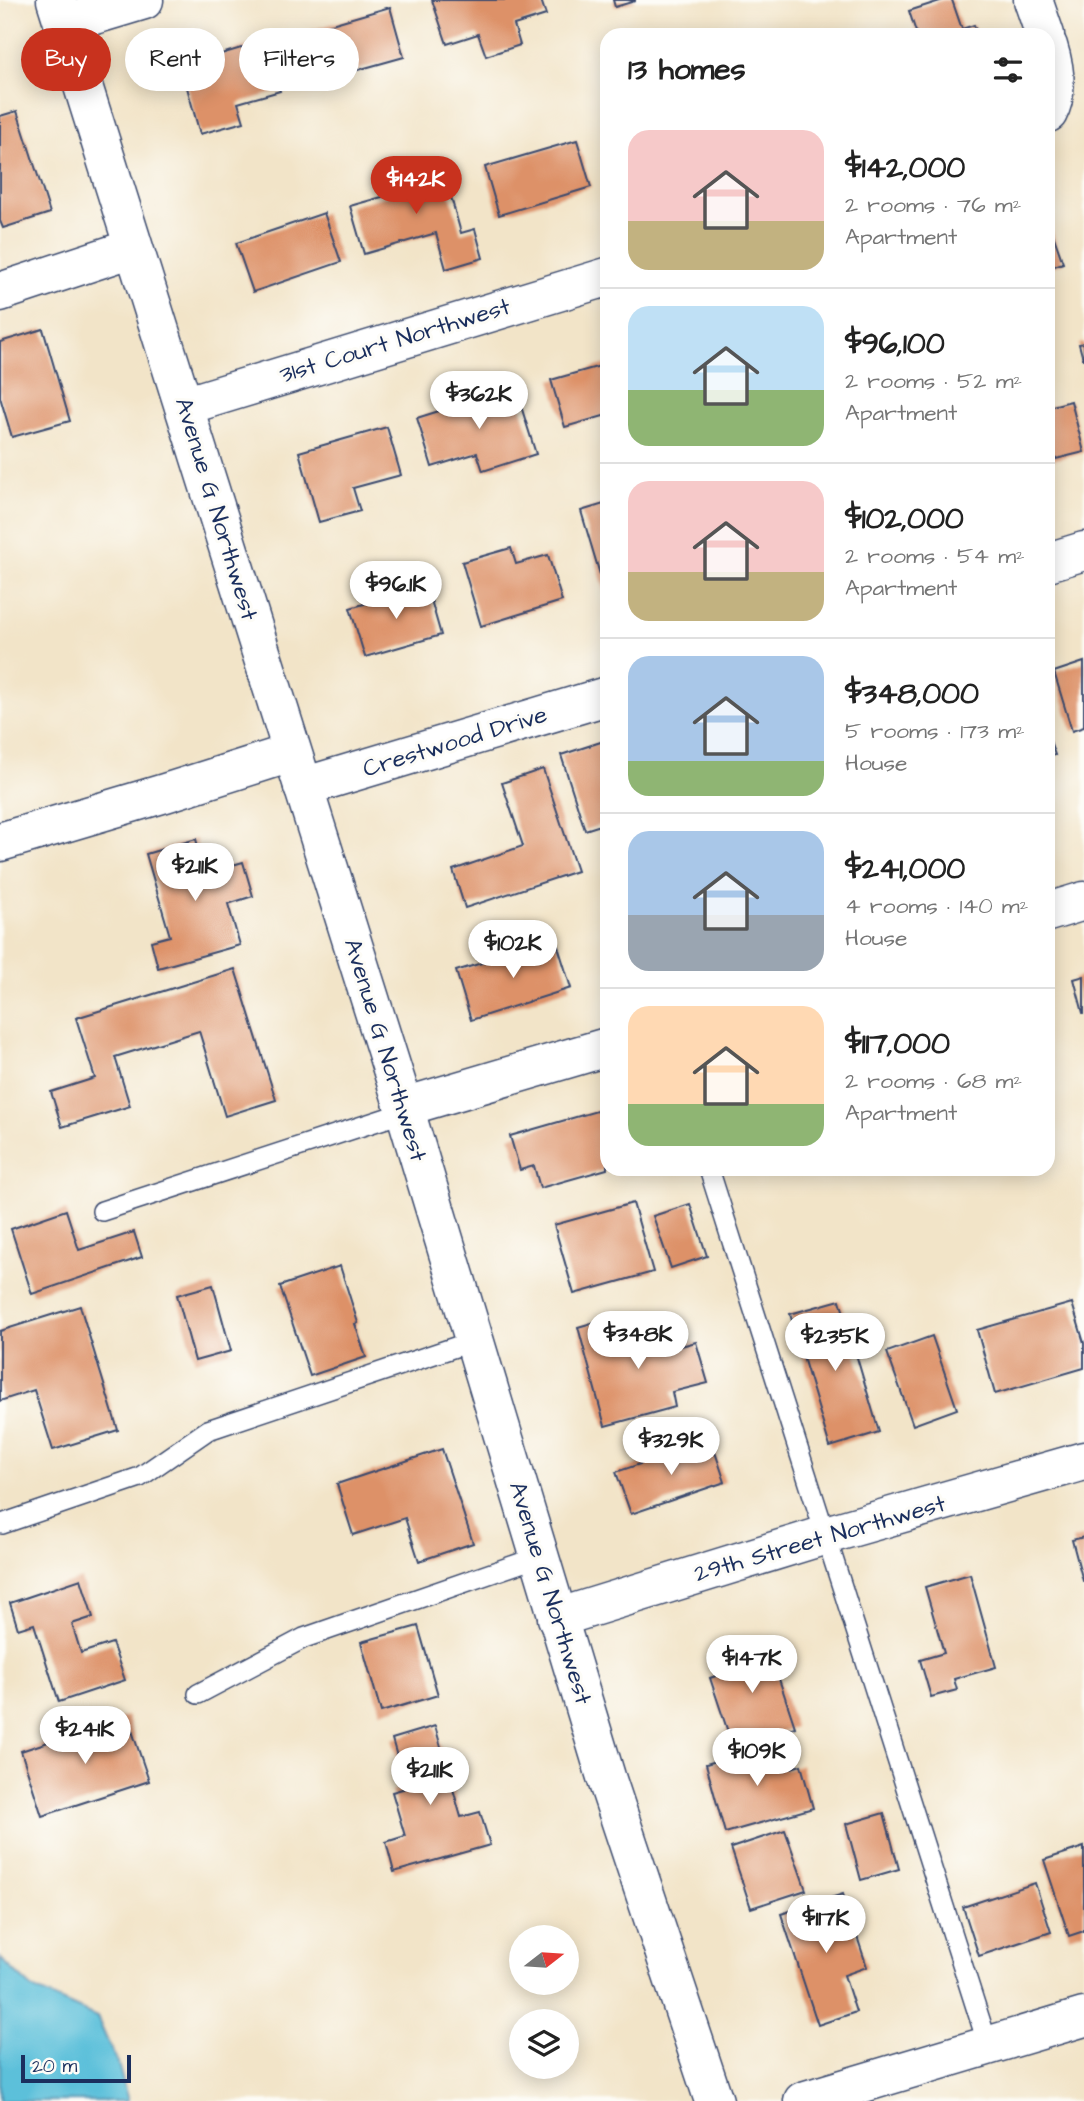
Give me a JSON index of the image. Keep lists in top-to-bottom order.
{
  "streets": {
    "street": [
      "31st Court Northwest",
      "Avenue G Northwest",
      "Crestwood Drive",
      "29th Street Northwest"
    ]
  },
  "crossings": [
    ["31st Court Northwest", "Avenue G Northwest"],
    ["Avenue G Northwest", "Crestwood Drive"],
    ["Avenue G Northwest", "29th Street Northwest"]
  ],
  "scale_bar": "20 m",
  "north": "right",
  "page": {
    "chip": ["Buy", "Rent", "Filters"],
    "heading": "13 homes",
    "list": [
      {
        "name": "$142,000",
        "note": "2 rooms · 76 m² · Apartment"
      },
      {
        "name": "$96,100",
        "note": "2 rooms · 52 m² · Apartment"
      },
      {
        "name": "$102,000",
        "note": "2 rooms · 54 m² · Apartment"
      },
      {
        "name": "$348,000",
        "note": "5 rooms · 173 m² · House"
      },
      {
        "name": "$241,000",
        "note": "4 rooms · 140 m² · House"
      },
      {
        "name": "$117,000",
        "note": "2 rooms · 68 m² · Apartment"
      }
    ],
    "price": [
      "$142K",
      "$362K",
      "$96.1K",
      "$211K",
      "$102K",
      "$348K",
      "$235K",
      "$329K",
      "$147K",
      "$241K",
      "$109K",
      "$211K",
      "$117K"
    ],
    "scale": "20 m"
  }
}
